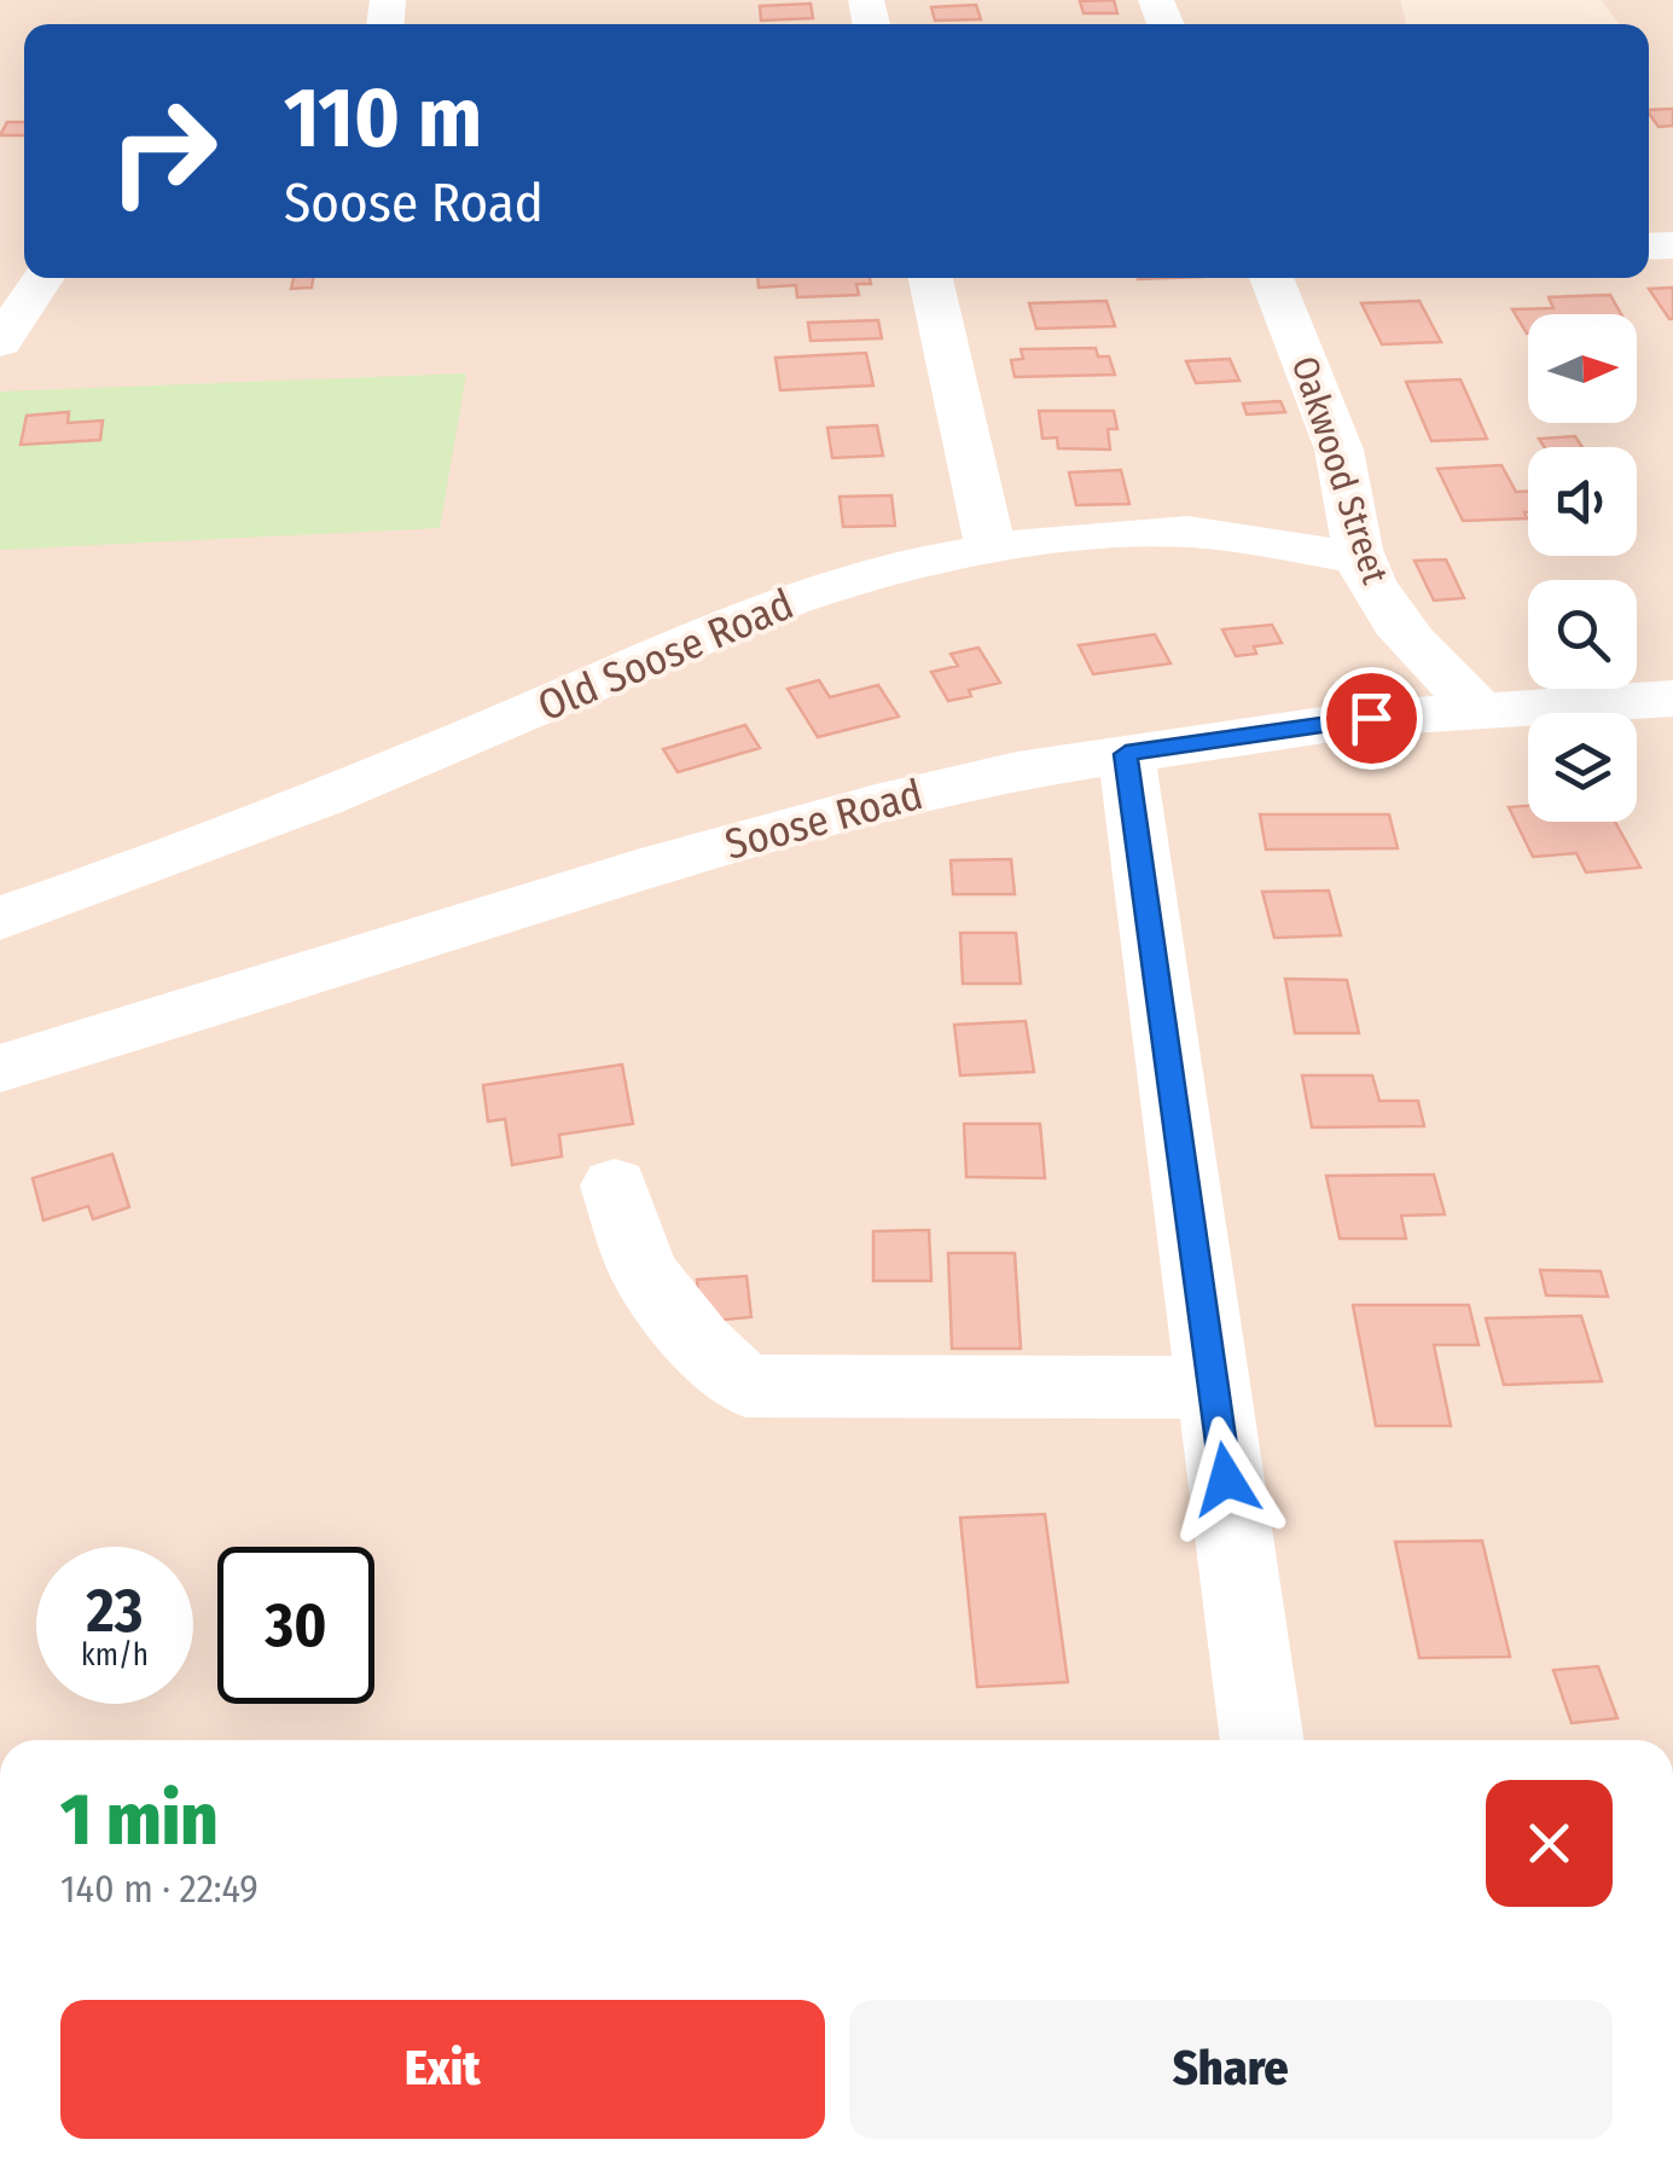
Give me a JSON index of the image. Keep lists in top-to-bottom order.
{
  "streets": {
    "street": ["Oakwood Street", "Old Soose Road", "Soose Road"]
  },
  "crossings": [
    ["Oakwood Street", "Old Soose Road"],
    ["Oakwood Street", "Soose Road"]
  ],
  "north": "right",
  "page": {
    "turn": ["110 m", "Soose Road"],
    "speed": "23 km/h",
    "limit": "30",
    "heading": ["1 min", "140 m · 22:49"],
    "buttons": ["Exit", "Share"]
  }
}
